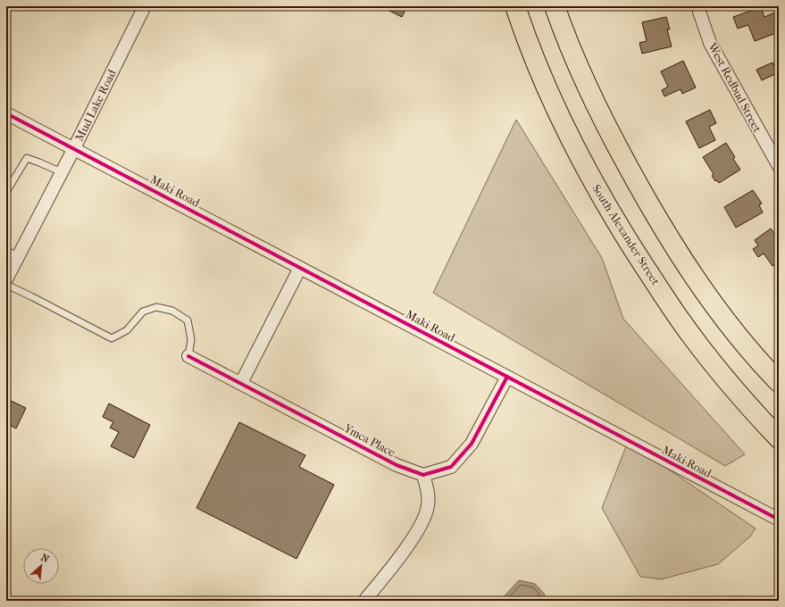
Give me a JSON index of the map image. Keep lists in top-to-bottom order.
{
  "streets": {
    "main road": ["South Alexander Street"],
    "street": [
      "West Redbud Street",
      "Mud Lake Road",
      "Maki Road",
      "Ymca Place"
    ]
  },
  "crossings": [
    ["Mud Lake Road", "Maki Road"]
  ],
  "north": "top right"
}
